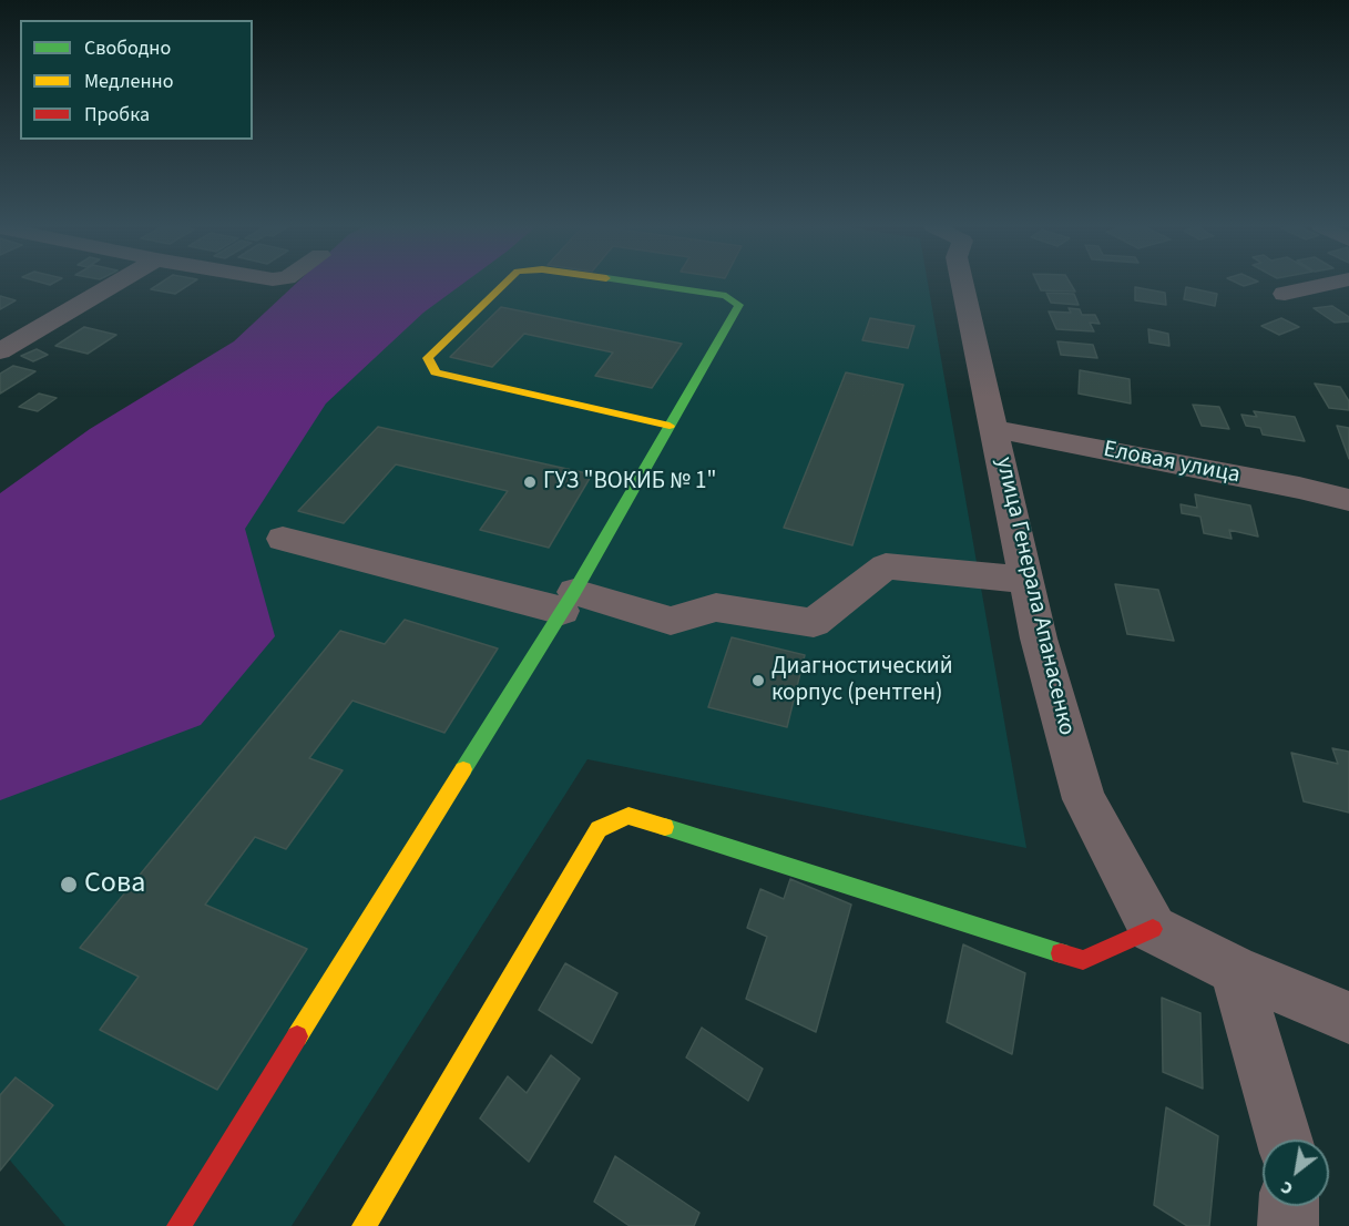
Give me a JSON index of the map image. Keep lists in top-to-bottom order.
{
  "streets": {
    "street": ["Еловая улица", "улица Генерала Апанасенко"]
  },
  "crossings": [
    ["Еловая улица", "улица Генерала Апанасенко"]
  ],
  "places": ["ГУЗ \"ВОКИБ № 1\"", "Диагностический корпус (рентген)", "Сова"],
  "legend": ["Свободно", "Медленно", "Пробка"],
  "north": "bottom left"
}
